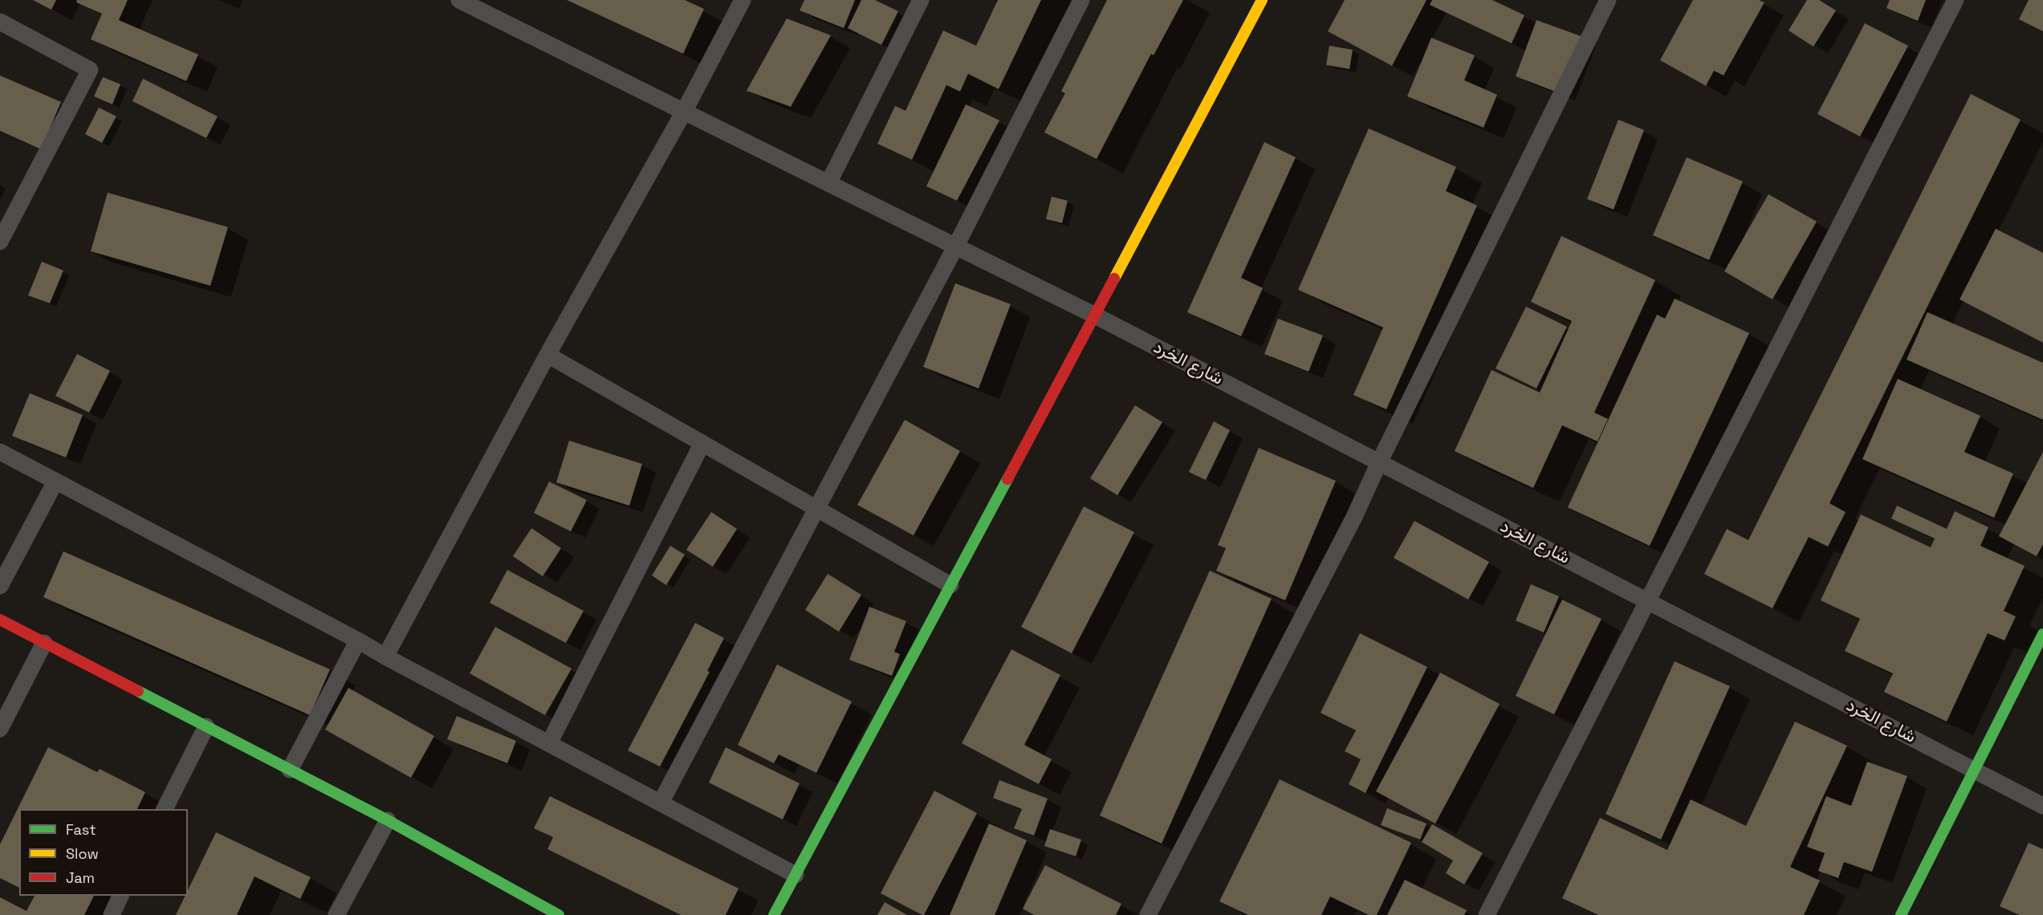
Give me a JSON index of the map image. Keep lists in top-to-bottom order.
{
  "streets": {
    "lane": ["شارع الخرد"]
  },
  "legend": ["Fast", "Slow", "Jam"]
}
